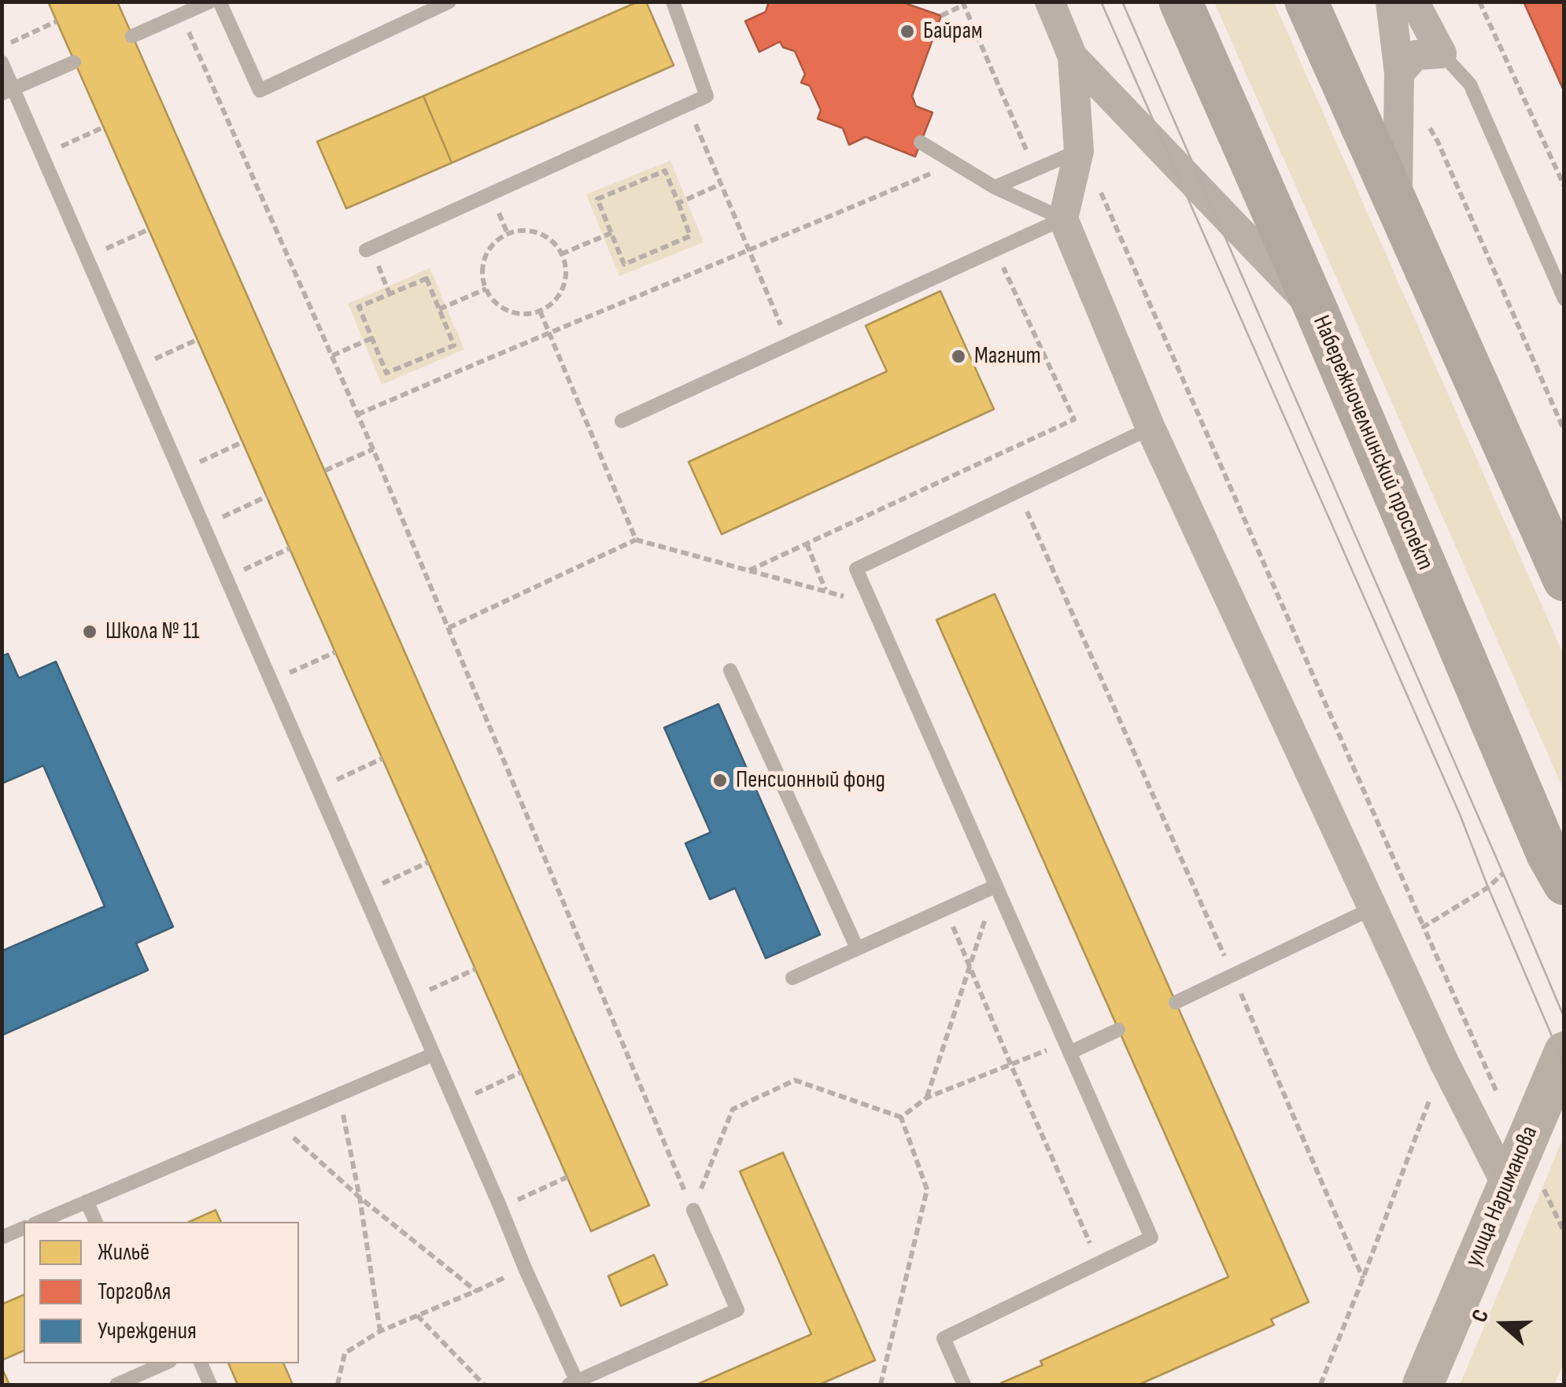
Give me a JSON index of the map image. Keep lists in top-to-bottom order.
{
  "streets": {
    "main road": ["Набережночелнинский проспект", "улица Нариманова"]
  },
  "places": [
    "Байрам",
    "Магнит",
    "Школа № 11",
    "Пенсионный фонд"
  ],
  "legend": ["Жильё", "Торговля", "Учреждения"],
  "north": "left"
}
